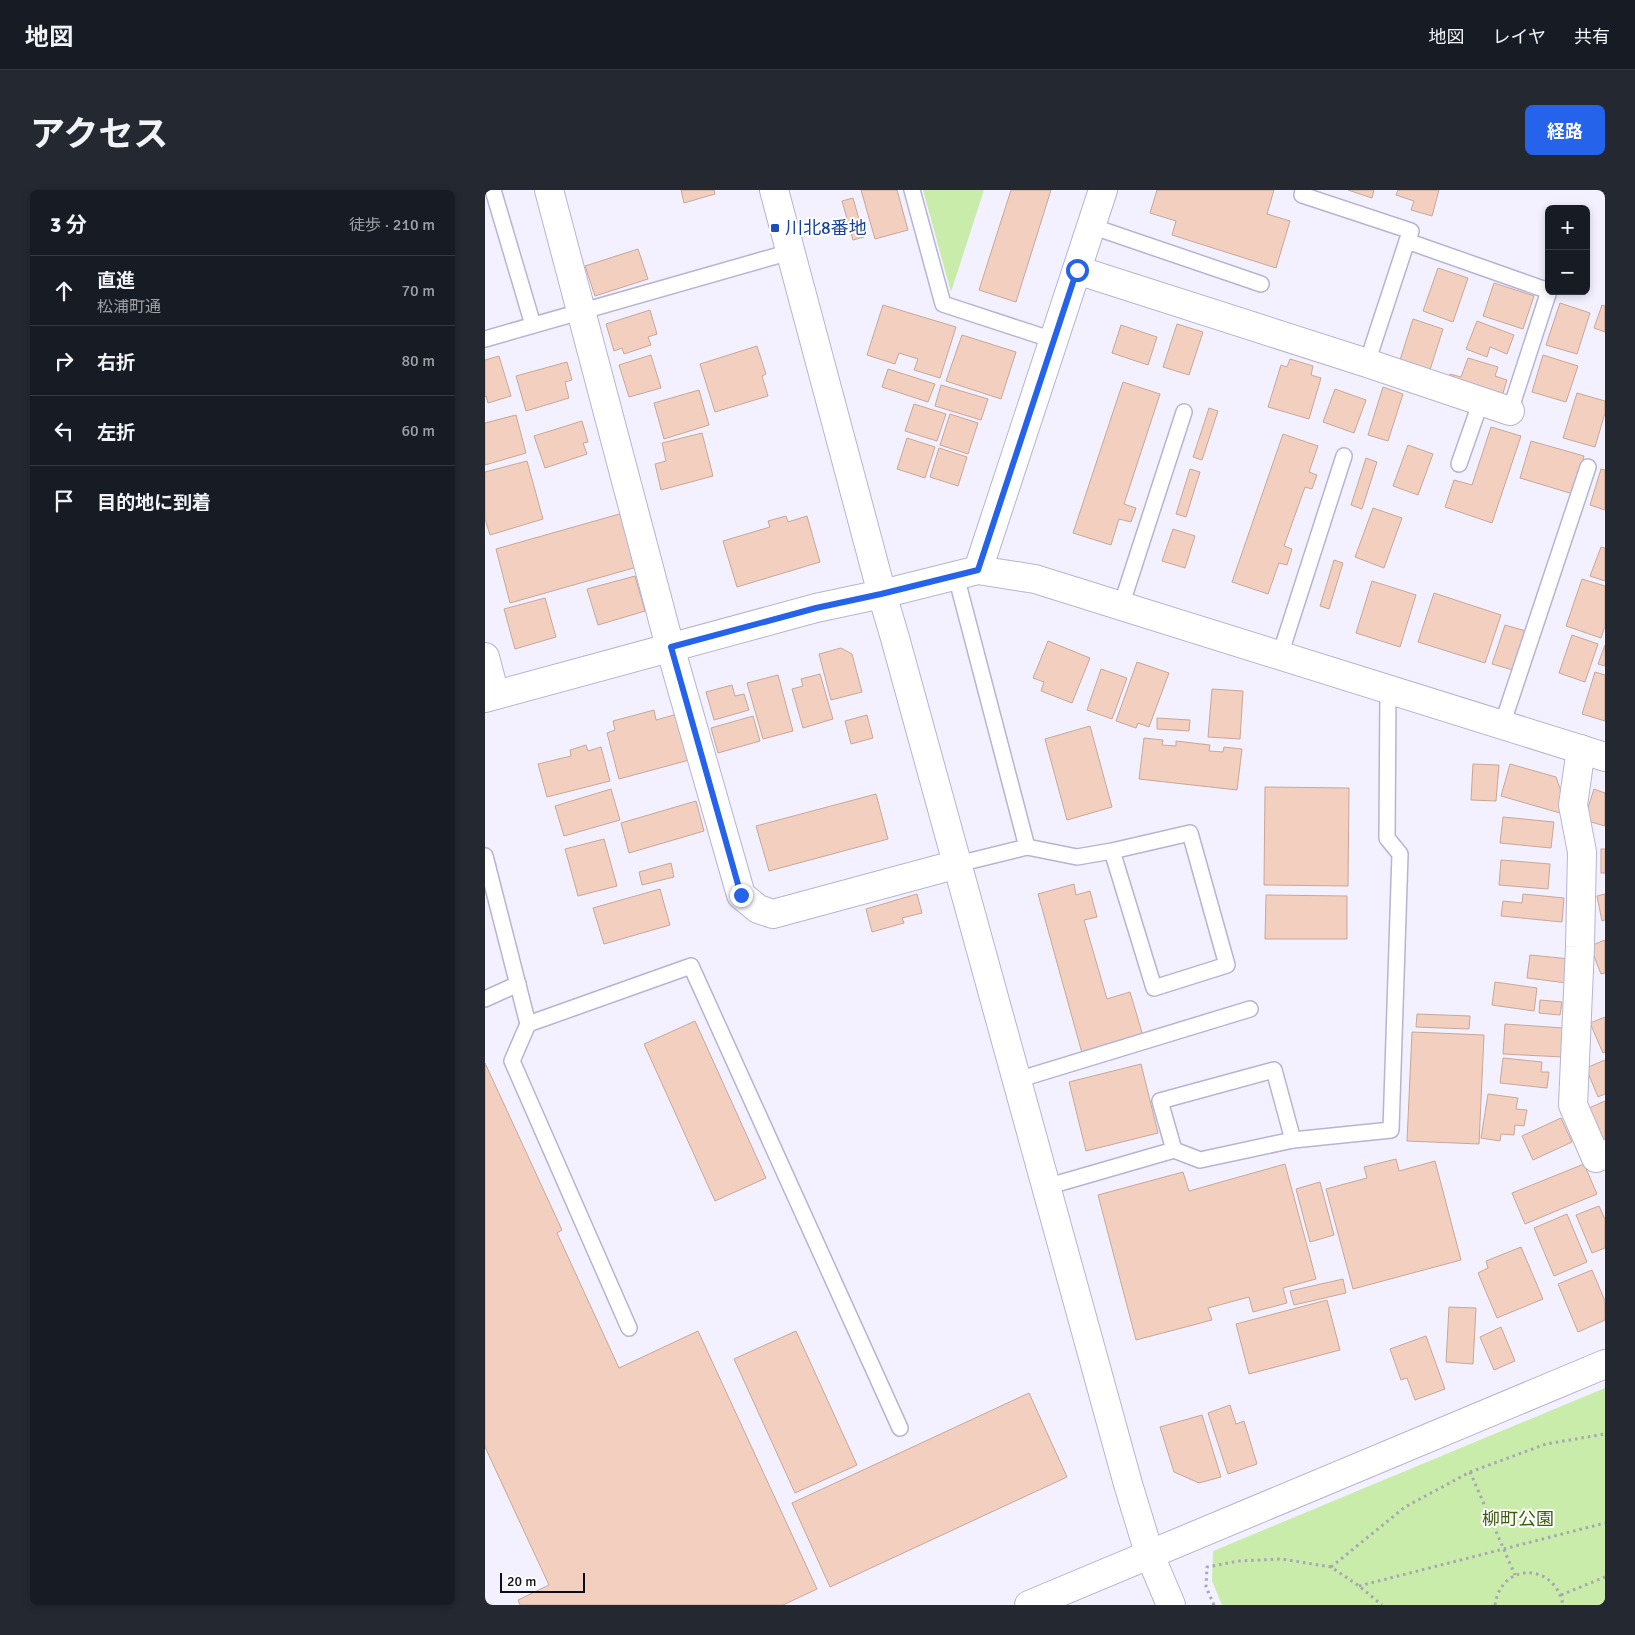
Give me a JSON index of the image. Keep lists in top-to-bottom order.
{
  "parks": ["柳町公園"],
  "places": {
    "transit": ["川北8番地"]
  },
  "scale_bar": "20 m",
  "page": {
    "header": "地図",
    "nav": ["地図", "レイヤ", "共有"],
    "title": "アクセス",
    "buttons": "経路",
    "heading": ["3 分", "徒歩 · 210 m"],
    "map_buttons": ["+", "−"],
    "list": [
      ["直進", "松浦町通", "70 m"],
      ["右折", "80 m"],
      ["左折", "60 m"],
      "目的地に到着"
    ],
    "scale": "20 m"
  }
}
